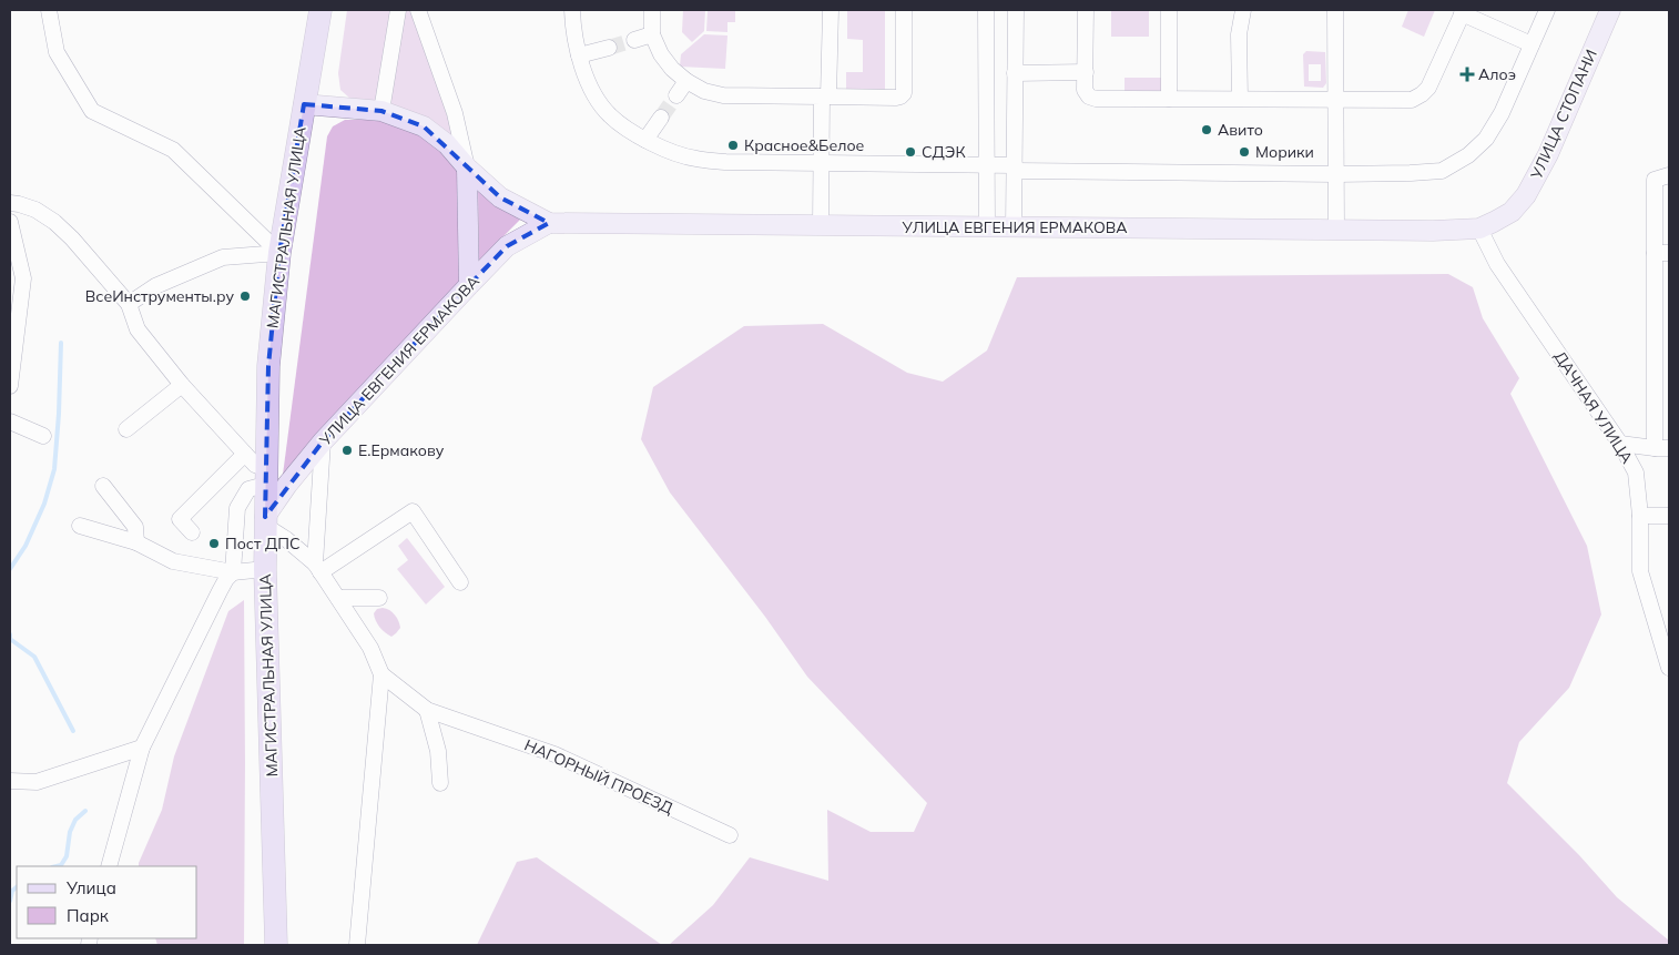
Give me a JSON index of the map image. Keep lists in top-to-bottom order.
{
  "streets": {
    "highway": ["МАГИСТРАЛЬНАЯ УЛИЦА"],
    "main road": ["УЛИЦА СТОПАНИ", "УЛИЦА ЕВГЕНИЯ ЕРМАКОВА"],
    "street": ["ДАЧНАЯ УЛИЦА", "НАГОРНЫЙ ПРОЕЗД"]
  },
  "crossings": [
    ["УЛИЦА СТОПАНИ", "УЛИЦА ЕВГЕНИЯ ЕРМАКОВА"],
    ["УЛИЦА СТОПАНИ", "ДАЧНАЯ УЛИЦА"],
    ["МАГИСТРАЛЬНАЯ УЛИЦА", "УЛИЦА ЕВГЕНИЯ ЕРМАКОВА"],
    ["УЛИЦА ЕВГЕНИЯ ЕРМАКОВА", "ДАЧНАЯ УЛИЦА"]
  ],
  "places": {
    "health": ["Алоэ"],
    "other": [
      "Авито",
      "Красное&Белое",
      "СДЭК",
      "Морики",
      "ВсеИнструменты.ру",
      "Е.Ермакову",
      "Пост ДПС"
    ]
  },
  "legend": ["Улица", "Парк"]
}
